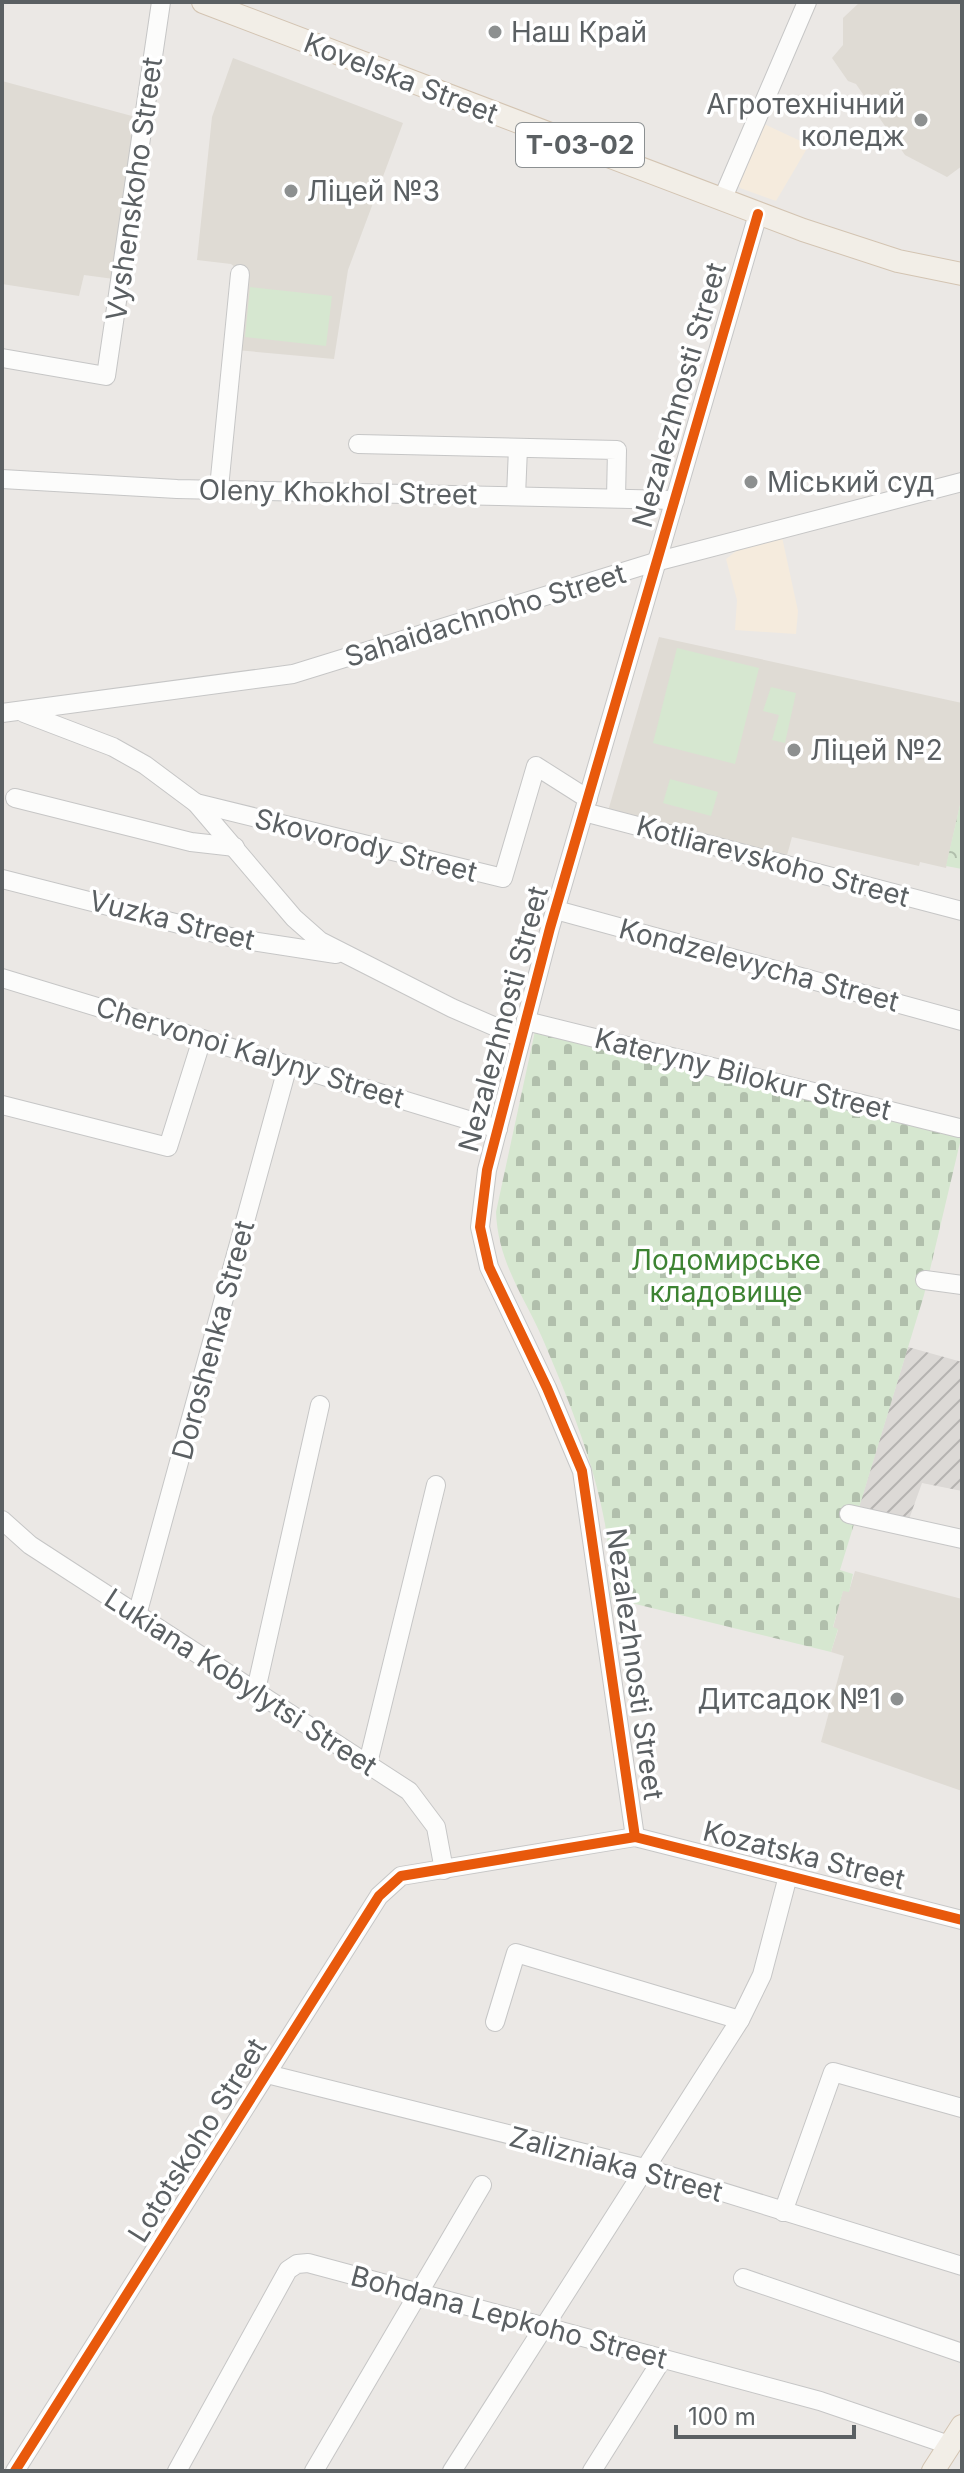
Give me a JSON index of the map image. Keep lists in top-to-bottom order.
{
  "streets": {
    "main road": ["Kovelska Street", "Т-03-02"],
    "street": [
      "Vyshenskoho Street",
      "Nezalezhnosti Street",
      "Oleny Khokhol Street",
      "Sahaidachnoho Street",
      "Skovorody Street",
      "Kotliarevskoho Street",
      "Vuzka Street",
      "Kondzelevycha Street",
      "Chervonoi Kalyny Street",
      "Kateryny Bilokur Street",
      "Doroshenka Street",
      "Lukiana Kobylytsi Street",
      "Kozatska Street",
      "Lototskoho Street",
      "Zalizniaka Street",
      "Bohdana Lepkoho Street"
    ]
  },
  "crossings": [
    ["Kovelska Street", "Nezalezhnosti Street"],
    ["Nezalezhnosti Street", "Oleny Khokhol Street"],
    ["Nezalezhnosti Street", "Sahaidachnoho Street"],
    ["Nezalezhnosti Street", "Skovorody Street"],
    ["Nezalezhnosti Street", "Kotliarevskoho Street"],
    ["Nezalezhnosti Street", "Kondzelevycha Street"],
    ["Nezalezhnosti Street", "Chervonoi Kalyny Street"],
    ["Nezalezhnosti Street", "Kateryny Bilokur Street"],
    ["Nezalezhnosti Street", "Kozatska Street"],
    ["Skovorody Street", "Kotliarevskoho Street"],
    ["Vuzka Street", "Kateryny Bilokur Street"],
    ["Chervonoi Kalyny Street", "Doroshenka Street"],
    ["Doroshenka Street", "Lukiana Kobylytsi Street"],
    ["Lukiana Kobylytsi Street", "Kozatska Street"],
    ["Lukiana Kobylytsi Street", "Lototskoho Street"],
    ["Kozatska Street", "Lototskoho Street"],
    ["Lototskoho Street", "Zalizniaka Street"]
  ],
  "parks": ["Лодомирське кладовище"],
  "places": [
    "Наш Край",
    "Агротехнічний коледж",
    "Ліцей №3",
    "Міський суд",
    "Ліцей №2",
    "Дитсадок №1"
  ],
  "scale_bar": "100 m"
}
